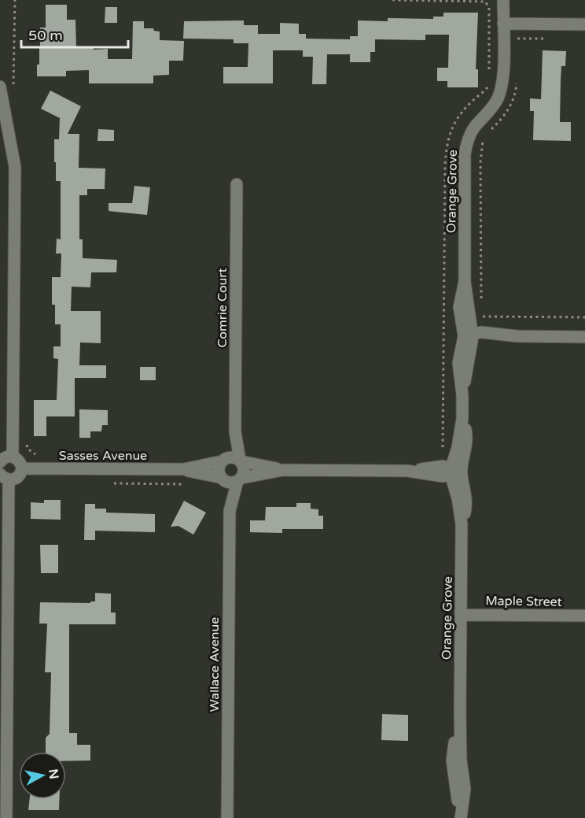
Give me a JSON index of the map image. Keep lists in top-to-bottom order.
{
  "streets": {
    "street": [
      "Orange Grove",
      "Comrie Court",
      "Sasses Avenue",
      "Maple Street",
      "Wallace Avenue"
    ]
  },
  "crossings": [
    ["Orange Grove", "Sasses Avenue"],
    ["Orange Grove", "Maple Street"],
    ["Comrie Court", "Sasses Avenue"],
    ["Comrie Court", "Wallace Avenue"],
    ["Sasses Avenue", "Wallace Avenue"]
  ],
  "scale_bar": "50 m",
  "north": "right"
}
